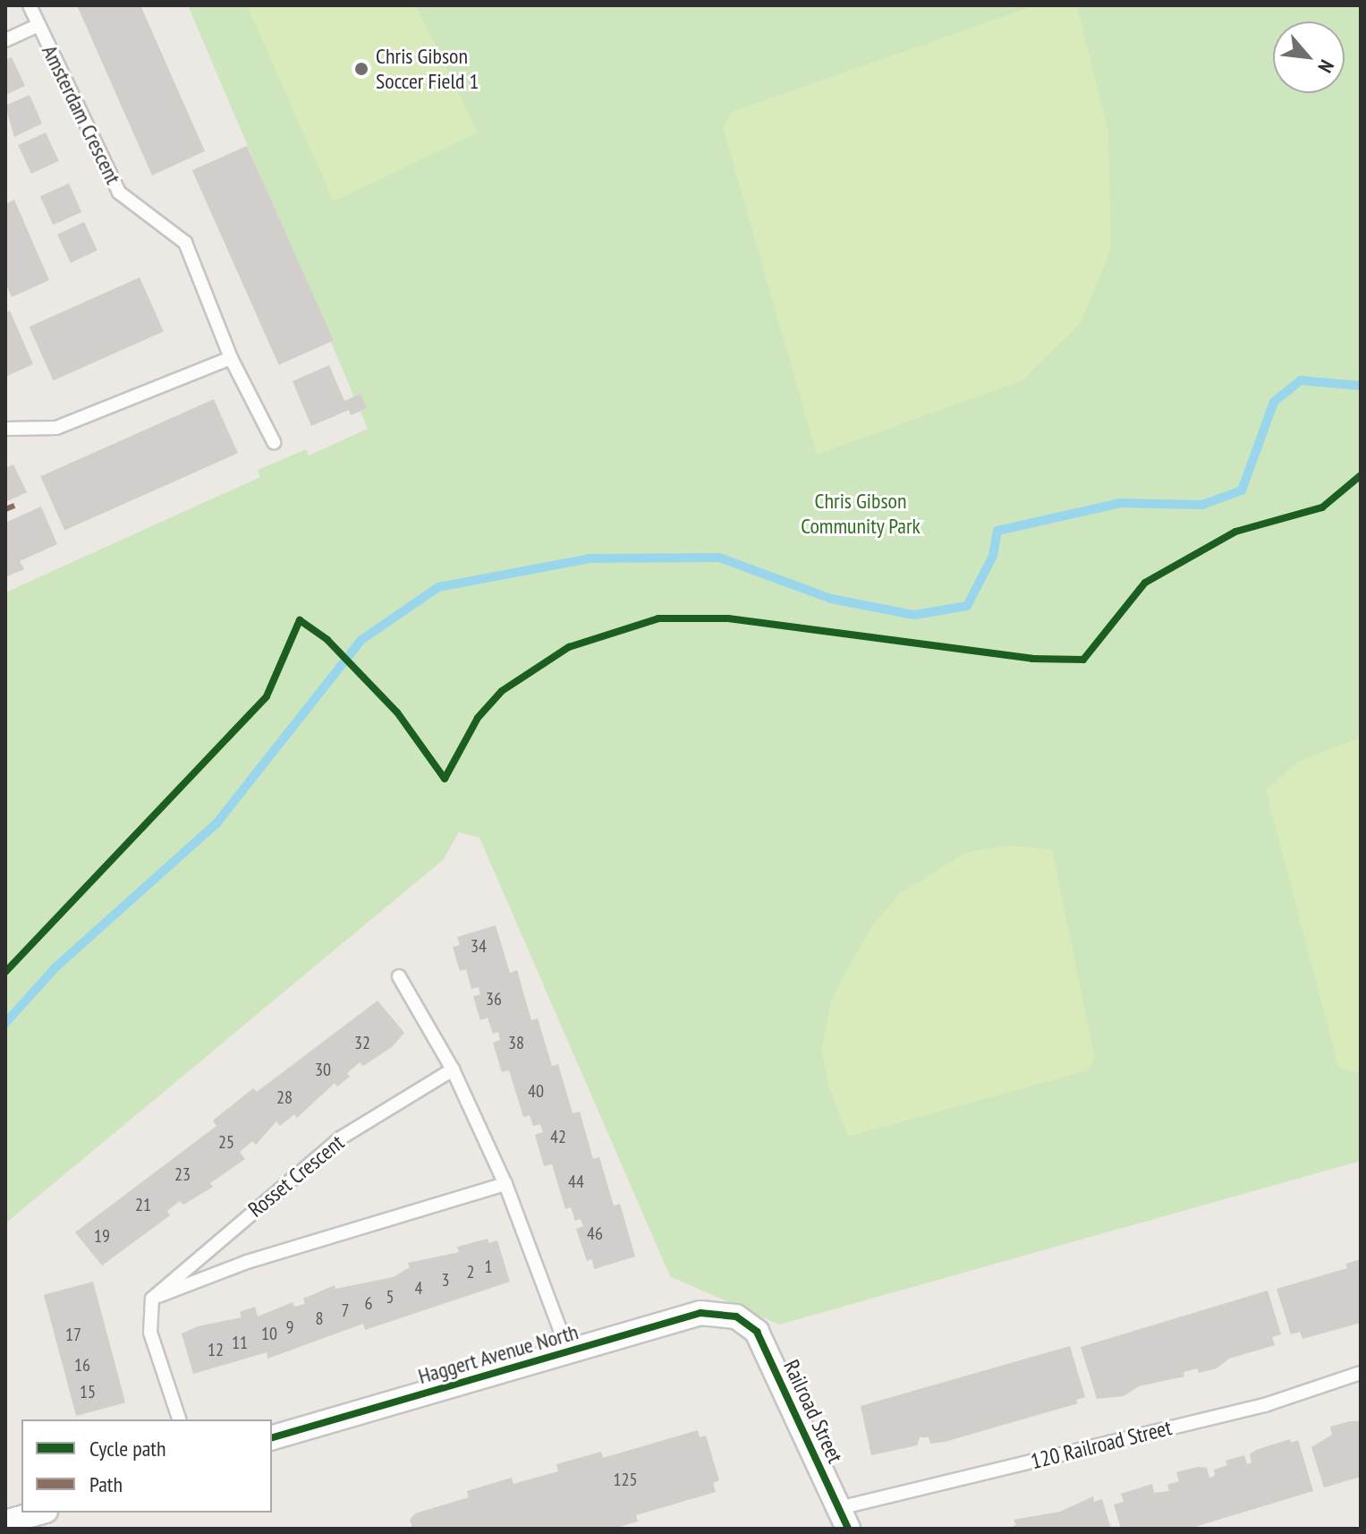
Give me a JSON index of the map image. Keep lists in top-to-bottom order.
{
  "streets": {
    "street": ["Haggert Avenue North", "Railroad Street"],
    "lane": ["Amsterdam Crescent", "Rosset Crescent", "120 Railroad Street"]
  },
  "crossings": [
    ["Haggert Avenue North", "Railroad Street"],
    ["Railroad Street", "120 Railroad Street"]
  ],
  "parks": ["Chris Gibson Community Park"],
  "places": ["Chris Gibson Soccer Field 1"],
  "house_numbers": [
    "34",
    "36",
    "32",
    "38",
    "30",
    "40",
    "28",
    "42",
    "25",
    "23",
    "44",
    "21",
    "46",
    "19",
    "1",
    "2",
    "3",
    "4",
    "5",
    "6",
    "7",
    "8",
    "9",
    "10",
    "17",
    "11",
    "12",
    "16",
    "15",
    "125"
  ],
  "legend": ["Cycle path", "Path"],
  "north": "bottom right"
}
